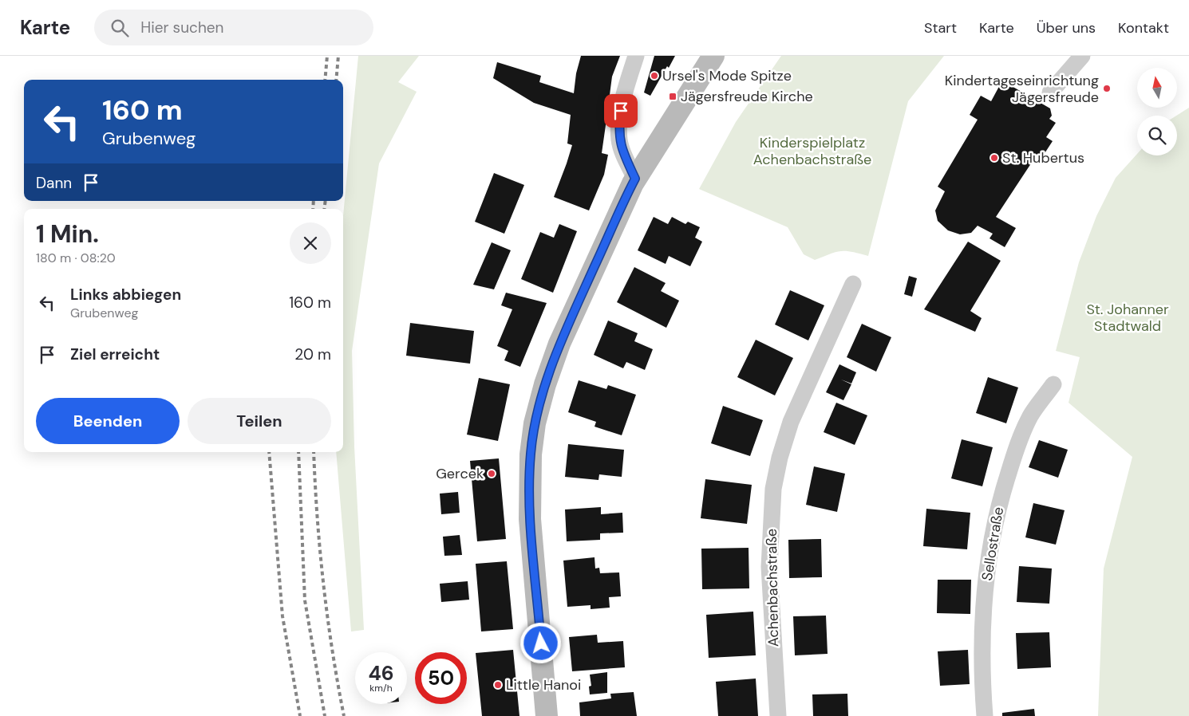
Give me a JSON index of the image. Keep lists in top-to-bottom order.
{
  "streets": {
    "street": ["Sellostraße", "Achenbachstraße"]
  },
  "parks": ["Kinderspielplatz Achenbachstraße", "St. Johanner Stadtwald"],
  "places": {
    "other": [
      "Ursel's Mode Spitze",
      "Kindertageseinrichtung Jägersfreude",
      "St. Hubertus",
      "Gercek",
      "Little Hanoi"
    ],
    "transit": ["Jägersfreude Kirche"]
  },
  "north": "top",
  "page": {
    "header": "Karte",
    "search": "Hier suchen",
    "nav": [
      "Start",
      "Karte",
      "Über uns",
      "Kontakt"
    ],
    "turn": ["160 m", "Grubenweg"],
    "then": "Dann",
    "heading": ["1 Min.", "180 m · 08:20"],
    "list": [
      {
        "name": "Links abbiegen",
        "note": "Grubenweg",
        "value": "160 m"
      },
      {
        "name": "Ziel erreicht",
        "value": "20 m"
      }
    ],
    "buttons": ["Beenden", "Teilen"],
    "speed": "46 km/h",
    "limit": "50"
  }
}
